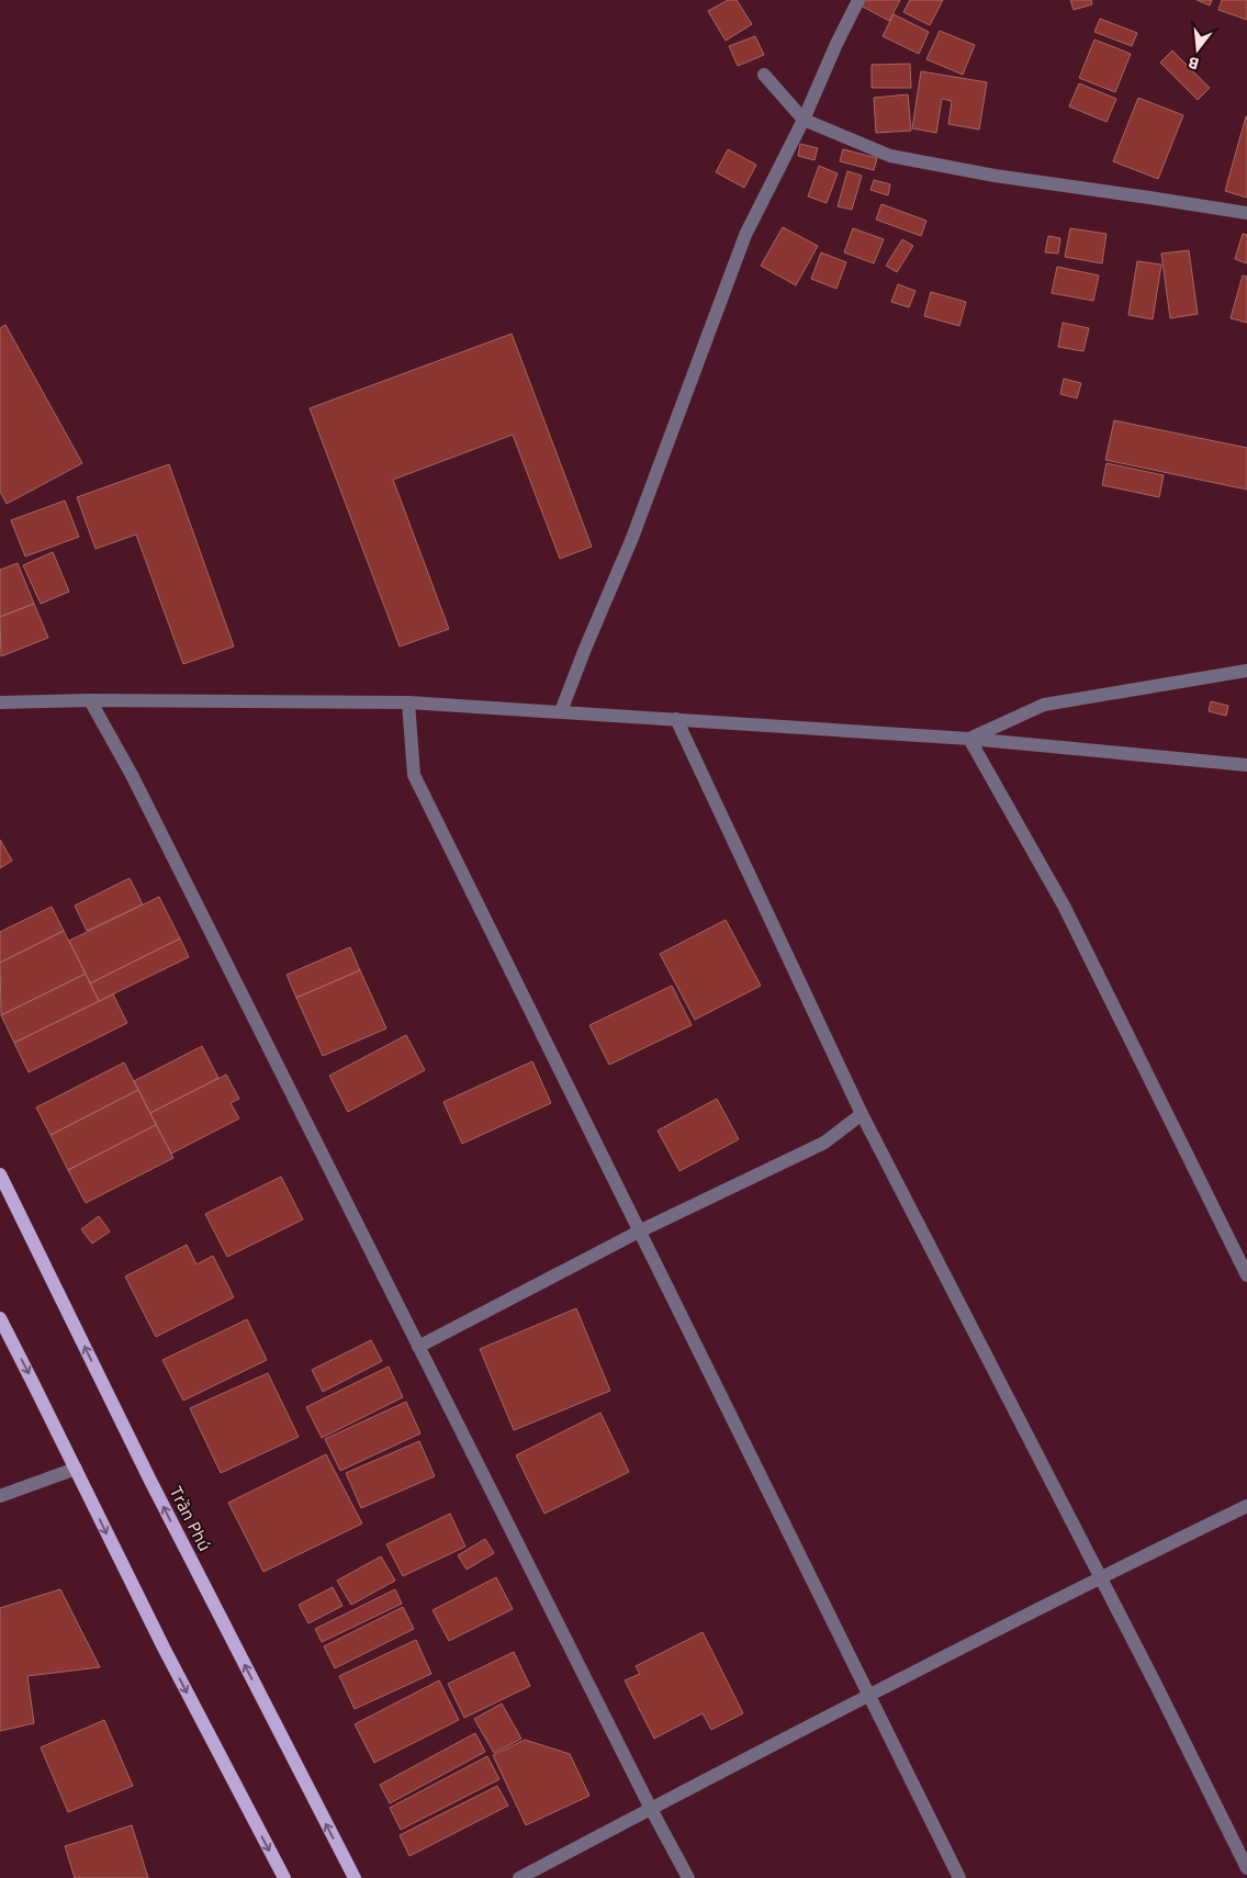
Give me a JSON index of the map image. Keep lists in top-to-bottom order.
{
  "streets": {
    "main road": ["Trần Phú"]
  },
  "north": "bottom"
}
